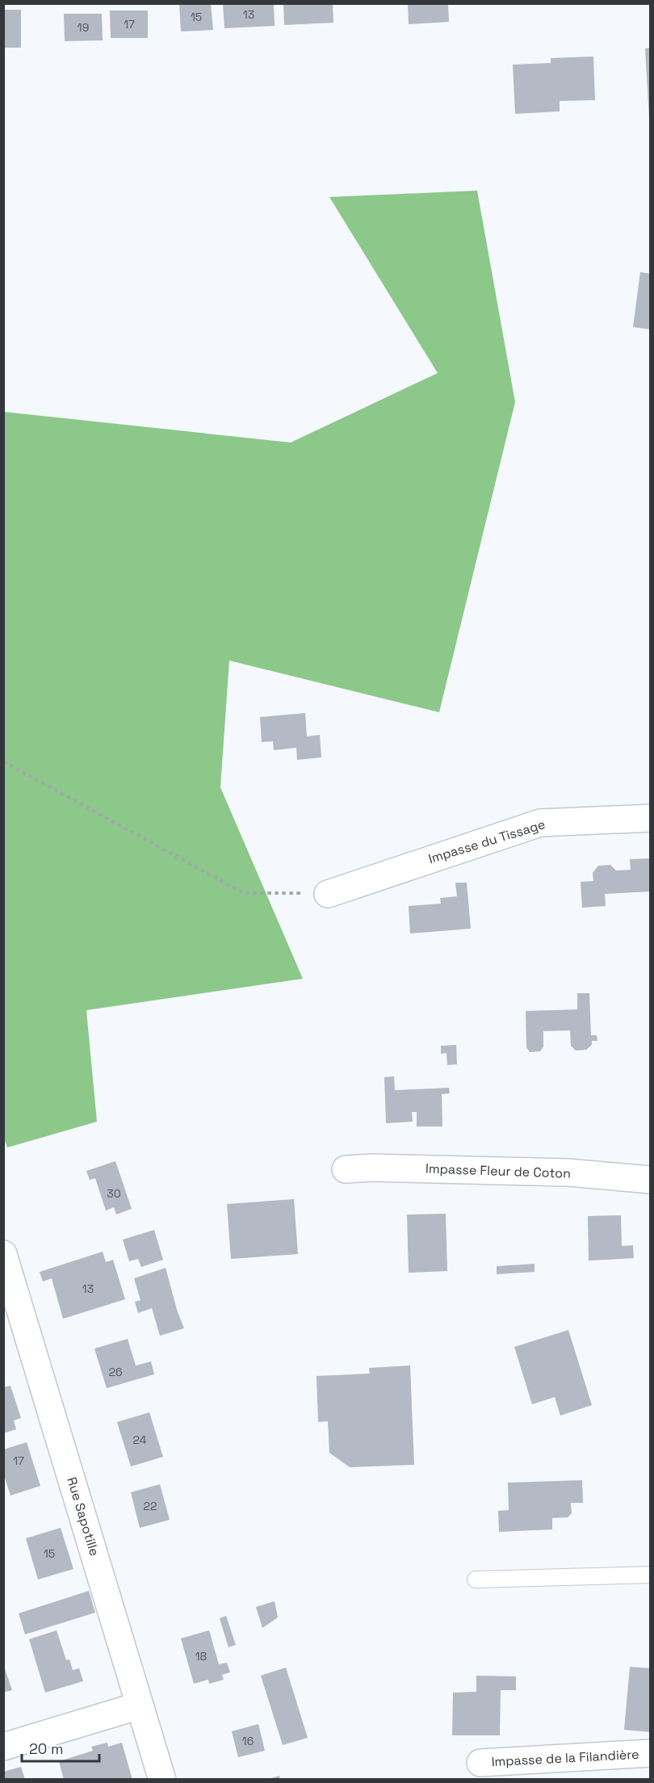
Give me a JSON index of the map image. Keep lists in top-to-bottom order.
{
  "streets": {
    "street": [
      "Impasse du Tissage",
      "Impasse Fleur de Coton",
      "Rue Sapotille",
      "Impasse de la Filandière"
    ]
  },
  "house_numbers": [
    "13",
    "15",
    "17",
    "19",
    "30",
    "13",
    "26",
    "24",
    "17",
    "22",
    "15",
    "18",
    "16"
  ],
  "scale_bar": "20 m"
}
